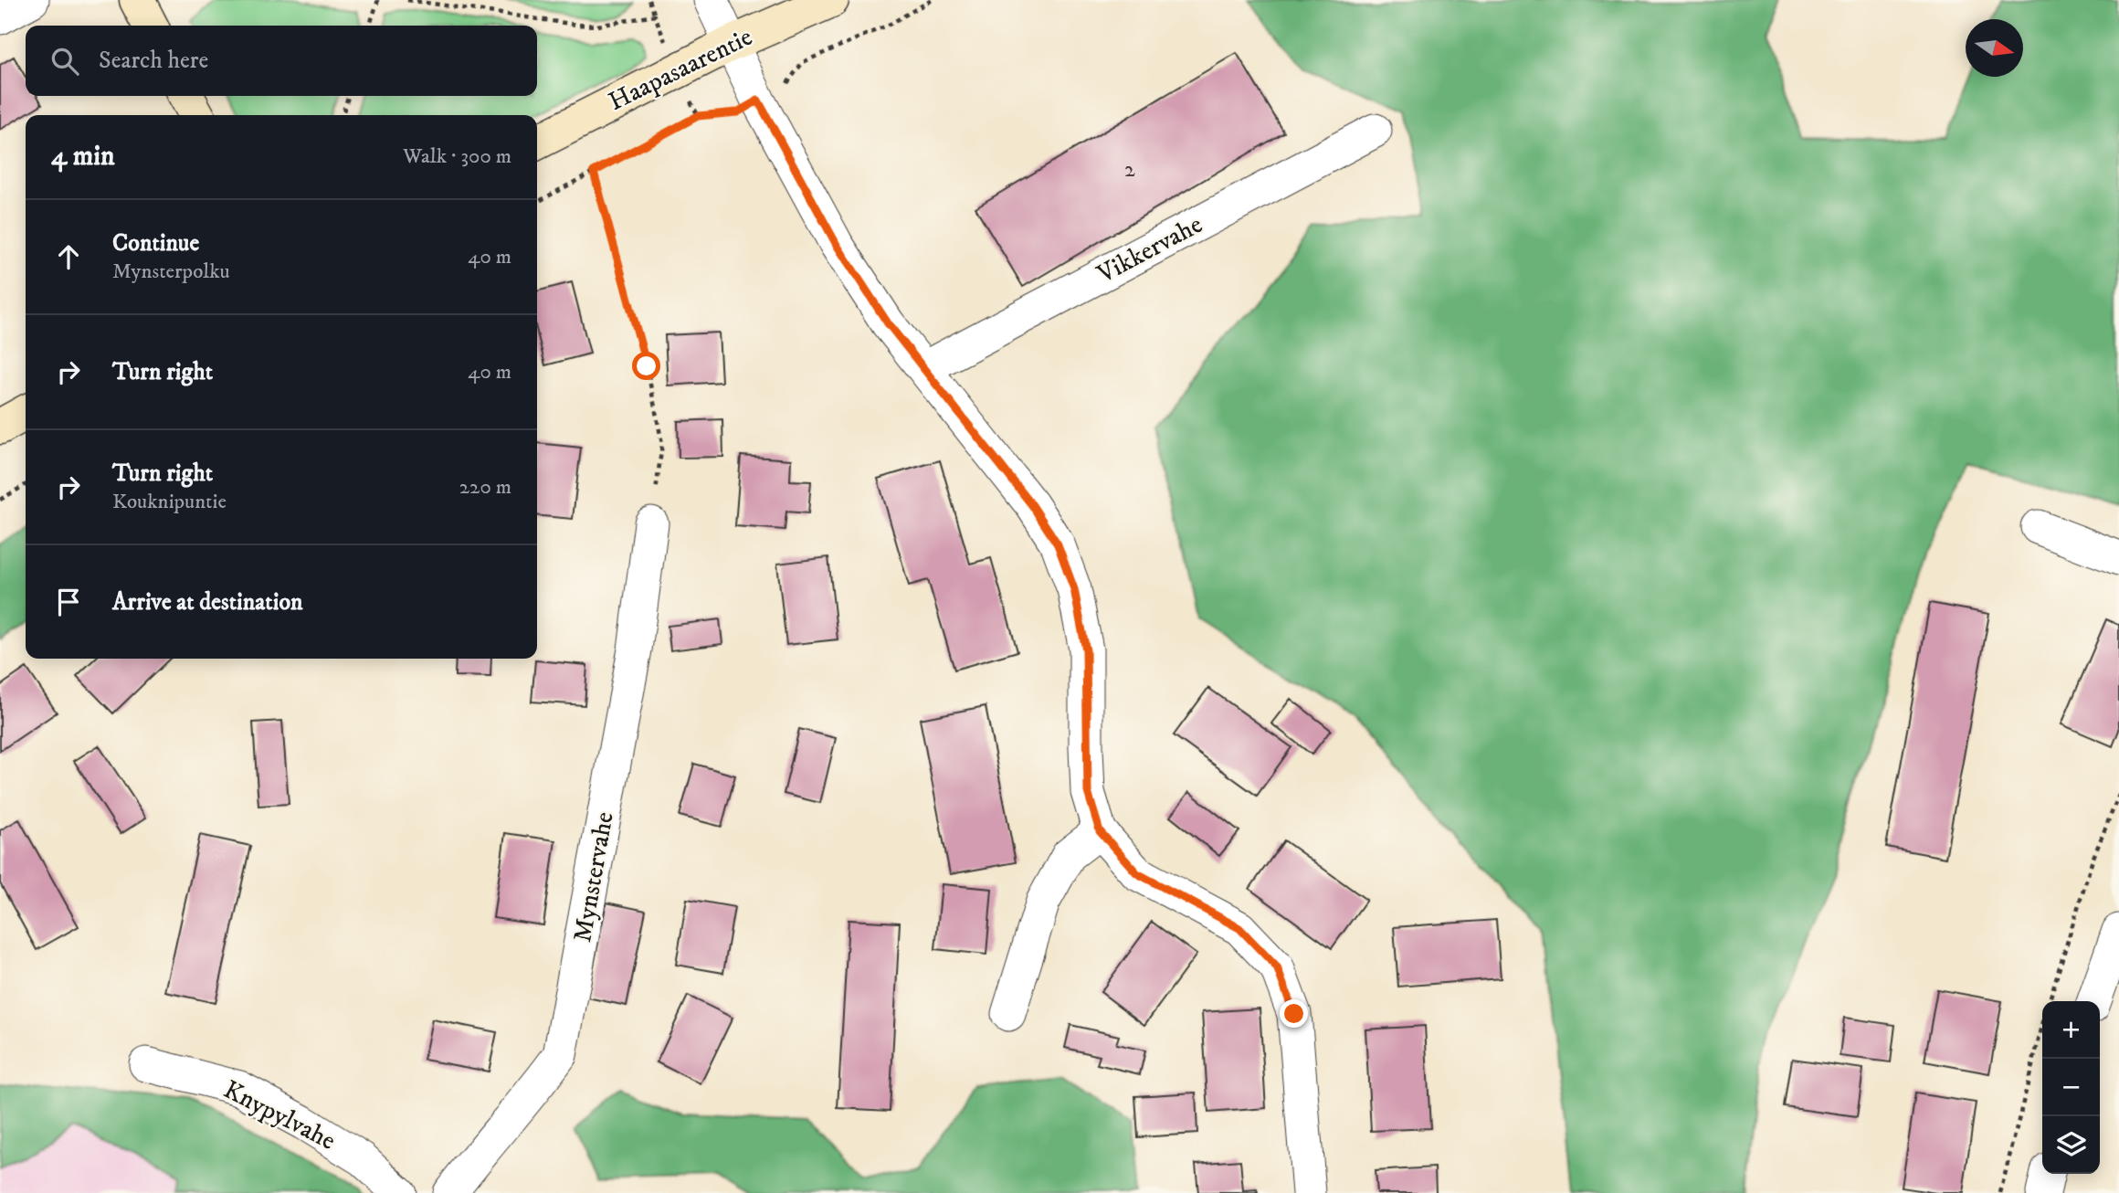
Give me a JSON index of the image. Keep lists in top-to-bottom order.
{
  "streets": {
    "main road": ["Haapasaarentie"],
    "street": ["Vikkervahe", "Mynstervahe", "Knypylvahe"]
  },
  "house_numbers": ["2"],
  "north": "right",
  "page": {
    "search": "Search here",
    "heading": ["4 min", "Walk · 300 m"],
    "list": [
      ["Continue", "Mynsterpolku", "40 m"],
      ["Turn right", "40 m"],
      ["Turn right", "Kouknipuntie", "220 m"],
      "Arrive at destination"
    ],
    "map_buttons": ["+", "−"]
  }
}
